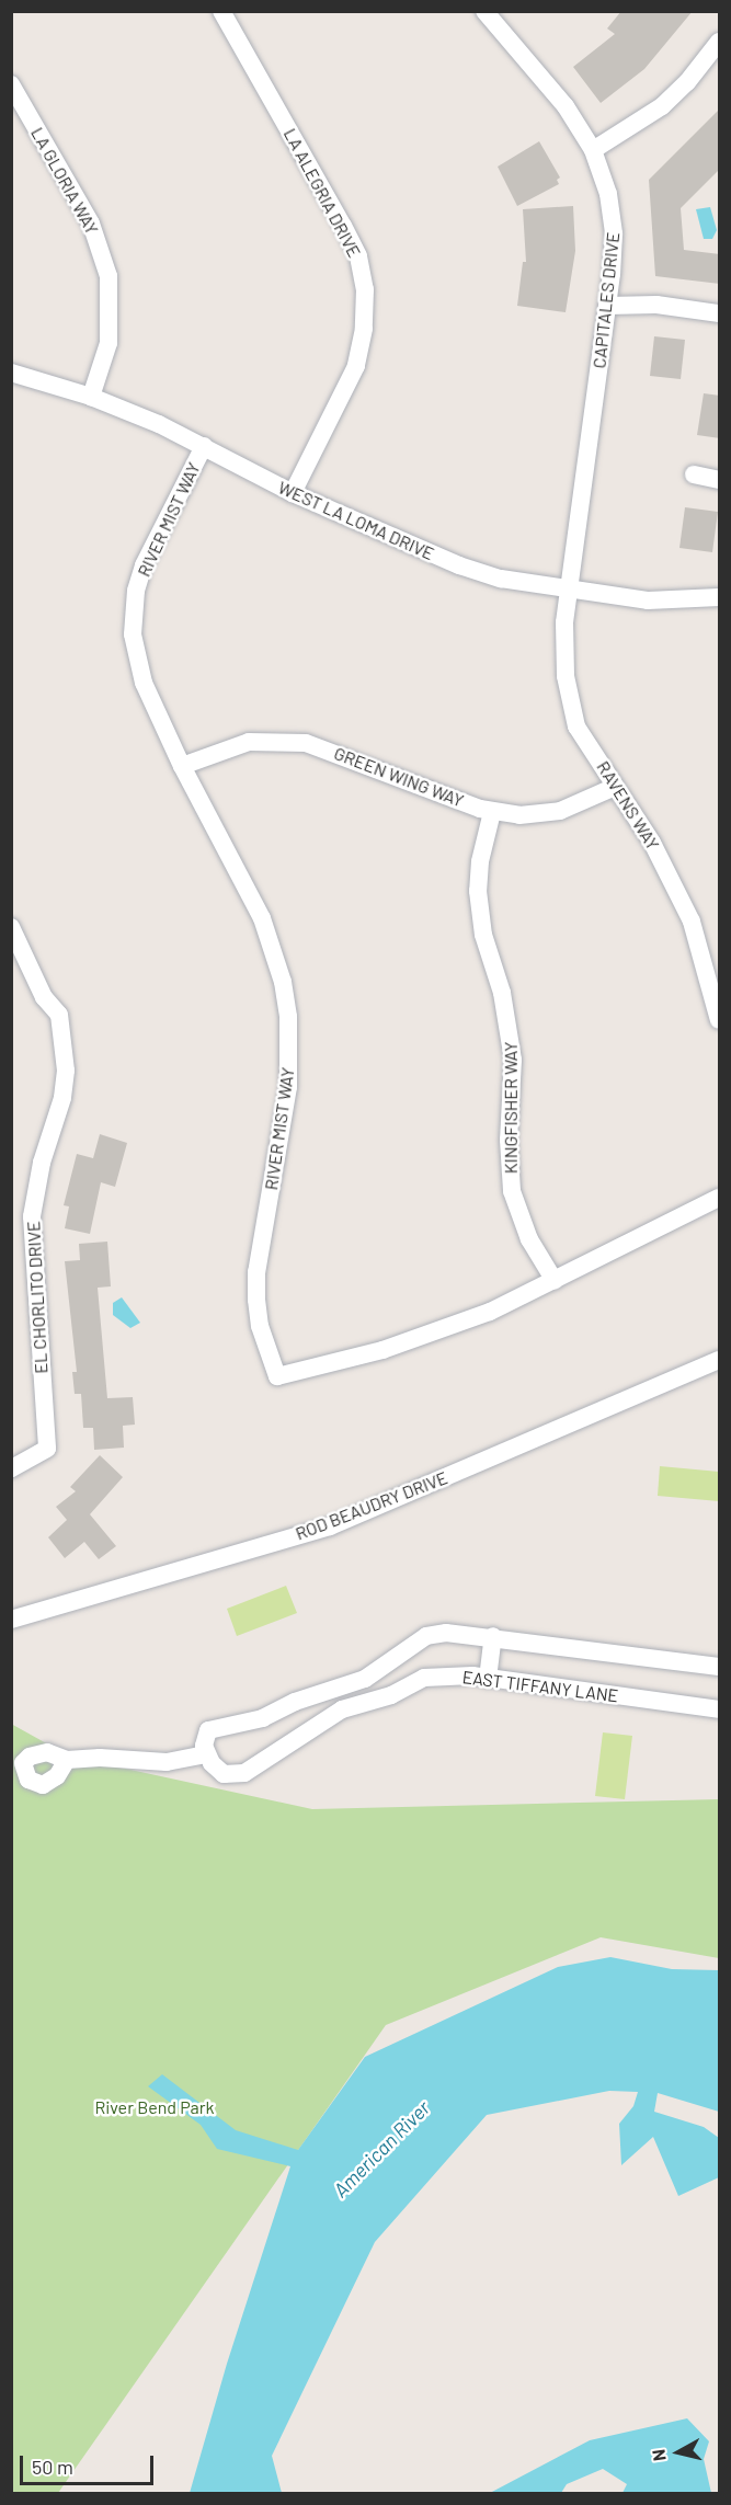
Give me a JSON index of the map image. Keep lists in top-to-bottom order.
{
  "streets": {
    "street": [
      "LA GLORIA WAY",
      "LA ALEGRIA DRIVE",
      "CAPITALES DRIVE",
      "RIVER MIST WAY",
      "WEST LA LOMA DRIVE",
      "GREEN WING WAY",
      "RAVENS WAY",
      "KINGFISHER WAY",
      "EL CHORLITO DRIVE",
      "ROD BEAUDRY DRIVE",
      "EAST TIFFANY LANE"
    ]
  },
  "crossings": [
    ["LA GLORIA WAY", "WEST LA LOMA DRIVE"],
    ["LA ALEGRIA DRIVE", "WEST LA LOMA DRIVE"],
    ["CAPITALES DRIVE", "WEST LA LOMA DRIVE"],
    ["CAPITALES DRIVE", "RAVENS WAY"],
    ["RIVER MIST WAY", "WEST LA LOMA DRIVE"],
    ["RIVER MIST WAY", "GREEN WING WAY"],
    ["RIVER MIST WAY", "KINGFISHER WAY"],
    ["WEST LA LOMA DRIVE", "RAVENS WAY"],
    ["GREEN WING WAY", "RAVENS WAY"],
    ["GREEN WING WAY", "KINGFISHER WAY"]
  ],
  "water": ["American River"],
  "parks": ["River Bend Park"],
  "scale_bar": "50 m",
  "north": "left"
}
